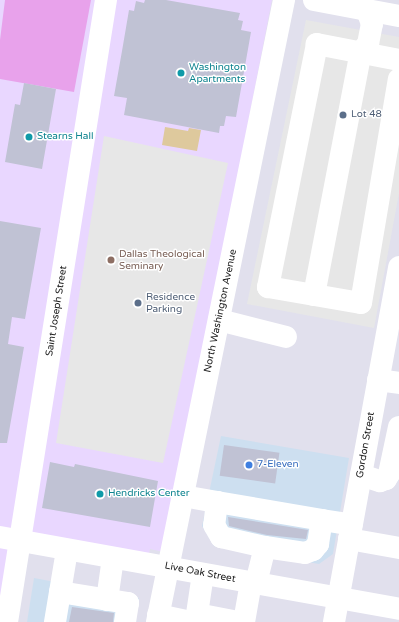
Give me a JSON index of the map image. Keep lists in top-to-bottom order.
{
  "streets": {
    "street": [
      "Saint Joseph Street",
      "North Washington Avenue",
      "Gordon Street",
      "Live Oak Street"
    ]
  },
  "crossings": [
    ["Saint Joseph Street", "Live Oak Street"],
    ["North Washington Avenue", "Live Oak Street"],
    ["Gordon Street", "Live Oak Street"]
  ],
  "places": [
    "Washington Apartments",
    "Lot 48",
    "Stearns Hall",
    "Dallas Theological Seminary",
    "Residence Parking",
    "7-Eleven",
    "Hendricks Center"
  ]
}
